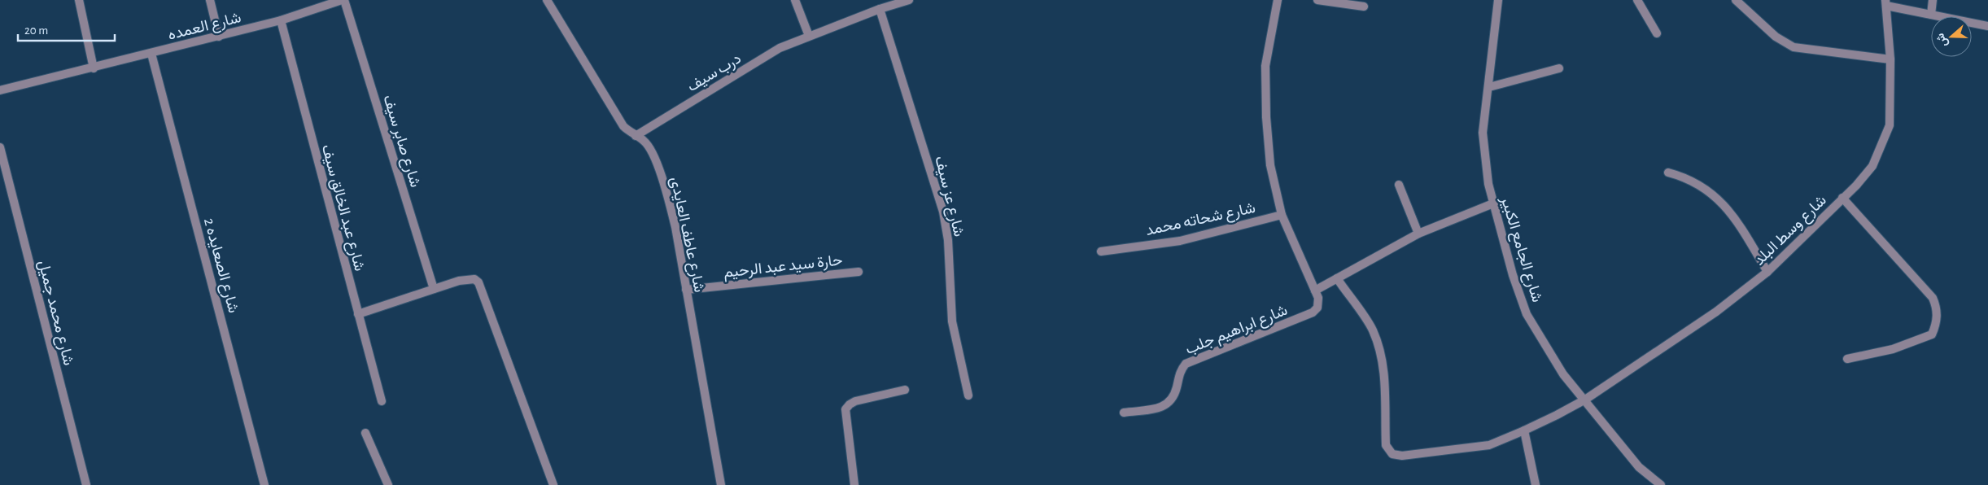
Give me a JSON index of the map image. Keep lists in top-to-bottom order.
{
  "streets": {
    "street": [
      "شارع العمده",
      "درب سيف",
      "شارع صابر سيف",
      "شارع عز سيف",
      "شارع عبد الخالق سيف",
      "شارع شحاته محمد",
      "شارع وسط البلد",
      "شارع عاطف العايدى",
      "شارع الجامع الكبير",
      "شارع الصعايده 2",
      "حارة سيد عبد الرحيم",
      "شارع محمد جميل",
      "شارع ابراهيم جلب"
    ]
  },
  "crossings": [
    ["شارع العمده", "شارع صابر سيف"],
    ["شارع العمده", "شارع عبد الخالق سيف"],
    ["شارع العمده", "شارع الصعايده 2"],
    ["درب سيف", "شارع عز سيف"],
    ["درب سيف", "شارع عاطف العايدى"],
    ["شارع وسط البلد", "شارع الجامع الكبير"],
    ["شارع عاطف العايدى", "حارة سيد عبد الرحيم"]
  ],
  "scale_bar": "20 m",
  "north": "left"
}
